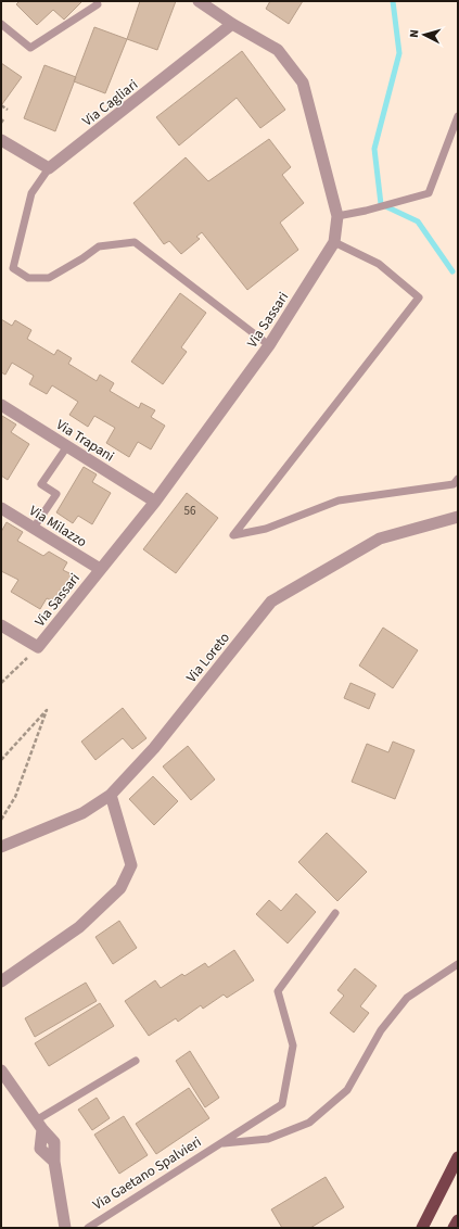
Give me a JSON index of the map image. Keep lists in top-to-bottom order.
{
  "streets": {
    "street": [
      "Via Cagliari",
      "Via Sassari",
      "Via Trapani",
      "Via Milazzo",
      "Via Loreto"
    ],
    "lane": ["Via Gaetano Spalvieri"]
  },
  "crossings": [
    ["Via Cagliari", "Via Sassari"],
    ["Via Sassari", "Via Trapani"],
    ["Via Sassari", "Via Milazzo"]
  ],
  "house_numbers": ["56"],
  "north": "left"
}
